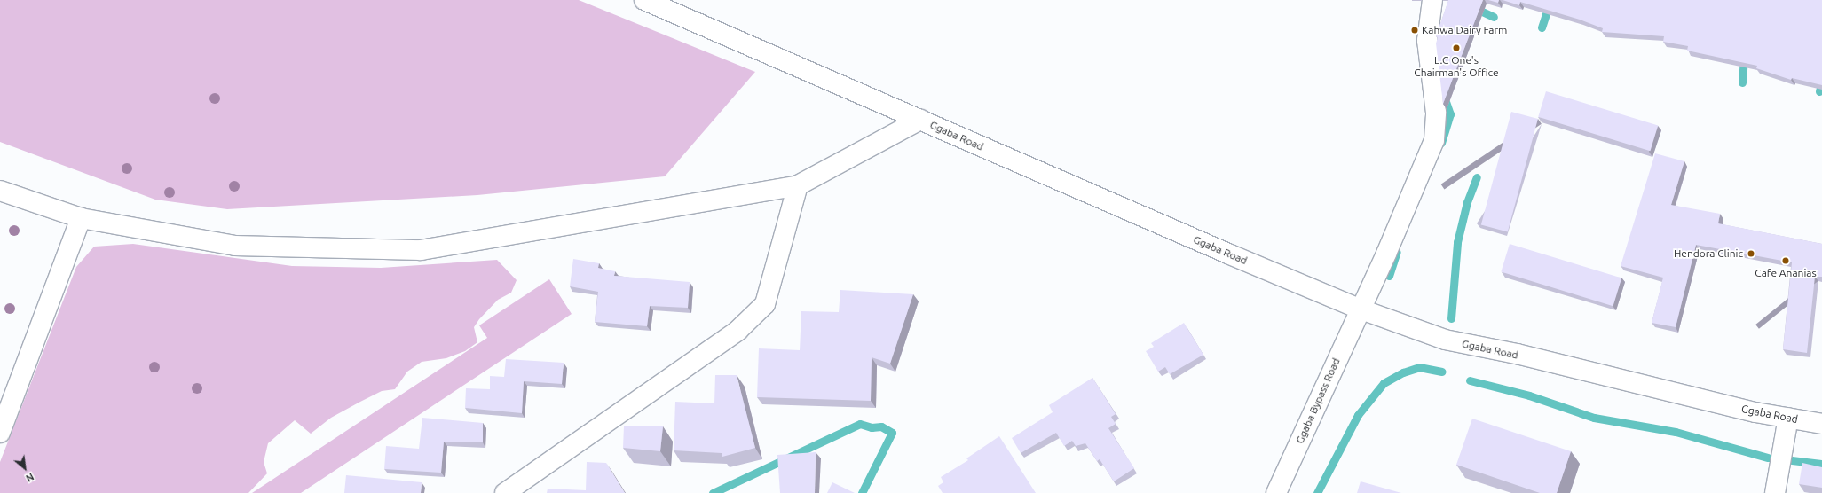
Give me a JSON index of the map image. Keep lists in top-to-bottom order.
{
  "streets": {
    "street": ["Ggaba Road", "Ggaba Bypass Road"]
  },
  "crossings": [
    ["Ggaba Road", "Ggaba Bypass Road"]
  ],
  "places": [
    "Kahwa Dairy Farm",
    "L.C One's Chairman's Office",
    "Hendora Clinic",
    "Cafe Ananias"
  ],
  "north": "bottom right"
}
